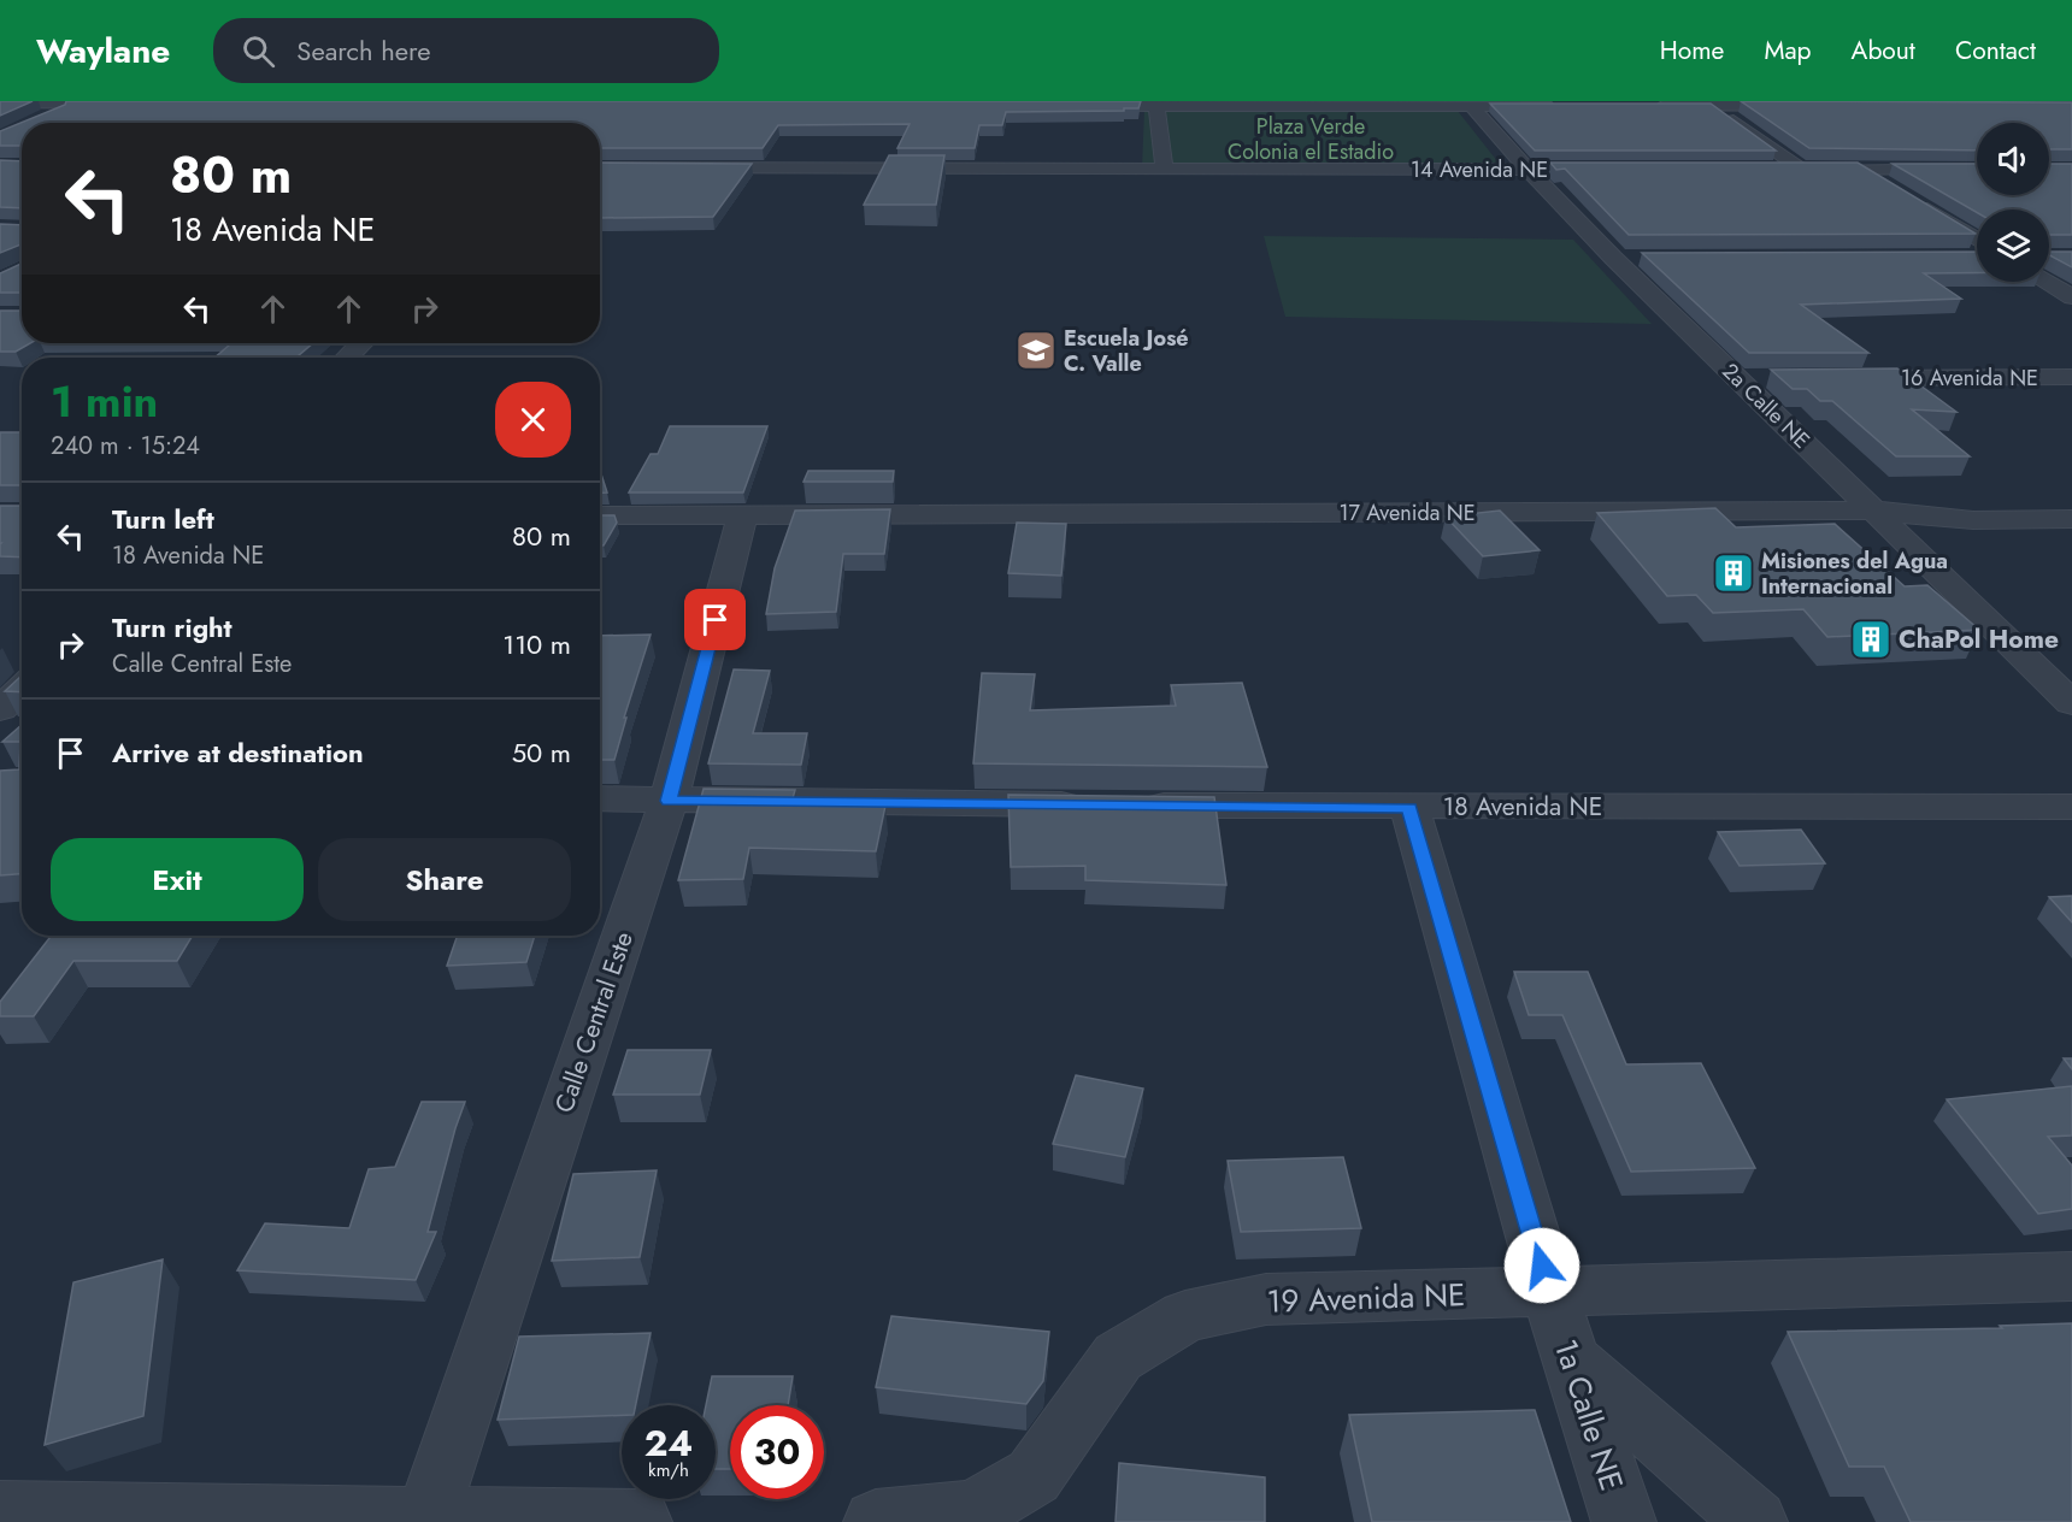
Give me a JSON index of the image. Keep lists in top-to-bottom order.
{
  "streets": {
    "street": [
      "14 Avenida NE",
      "16 Avenida NE",
      "2a Calle NE",
      "17 Avenida NE",
      "18 Avenida NE",
      "Calle Central Este",
      "19 Avenida NE",
      "1a Calle NE"
    ]
  },
  "crossings": [
    ["14 Avenida NE", "2a Calle NE"],
    ["2a Calle NE", "17 Avenida NE"],
    ["17 Avenida NE", "Calle Central Este"],
    ["18 Avenida NE", "Calle Central Este"],
    ["18 Avenida NE", "1a Calle NE"],
    ["19 Avenida NE", "1a Calle NE"]
  ],
  "parks": ["Plaza Verde Colonia el Estadio"],
  "places": {
    "school or university": ["Escuela José C. Valle"],
    "building": ["Misiones del Agua Internacional", "ChaPol Home"]
  },
  "page": {
    "header": "Waylane",
    "search": "Search here",
    "nav": [
      "Home",
      "Map",
      "About",
      "Contact"
    ],
    "turn": ["80 m", "18 Avenida NE"],
    "heading": ["1 min", "240 m · 15:24"],
    "list": [
      {
        "name": "Turn left",
        "note": "18 Avenida NE",
        "value": "80 m"
      },
      {
        "name": "Turn right",
        "note": "Calle Central Este",
        "value": "110 m"
      },
      {
        "name": "Arrive at destination",
        "value": "50 m"
      }
    ],
    "buttons": ["Exit", "Share"],
    "speed": "24 km/h",
    "limit": "30"
  }
}
